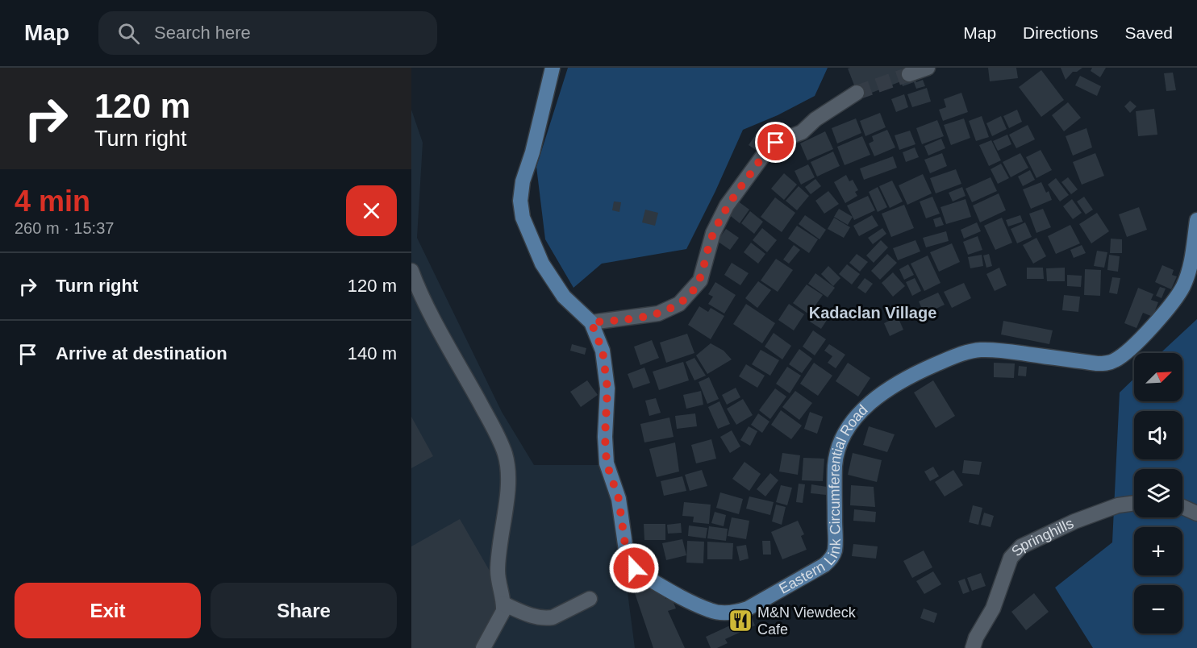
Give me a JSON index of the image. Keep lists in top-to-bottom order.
{
  "streets": {
    "main road": ["Eastern Link Circumferential Road"],
    "street": ["Springhills"]
  },
  "districts": ["Kadaclan Village"],
  "places": {
    "restaurant": ["M&N Viewdeck Cafe"]
  },
  "north": "top right",
  "page": {
    "header": "Map",
    "search": "Search here",
    "nav": ["Map", "Directions", "Saved"],
    "turn": ["120 m", "Turn right"],
    "heading": ["4 min", "260 m · 15:37"],
    "list": [
      {
        "name": "Turn right",
        "value": "120 m"
      },
      {
        "name": "Arrive at destination",
        "value": "140 m"
      }
    ],
    "map_buttons": ["+", "−"],
    "buttons": ["Exit", "Share"]
  }
}
